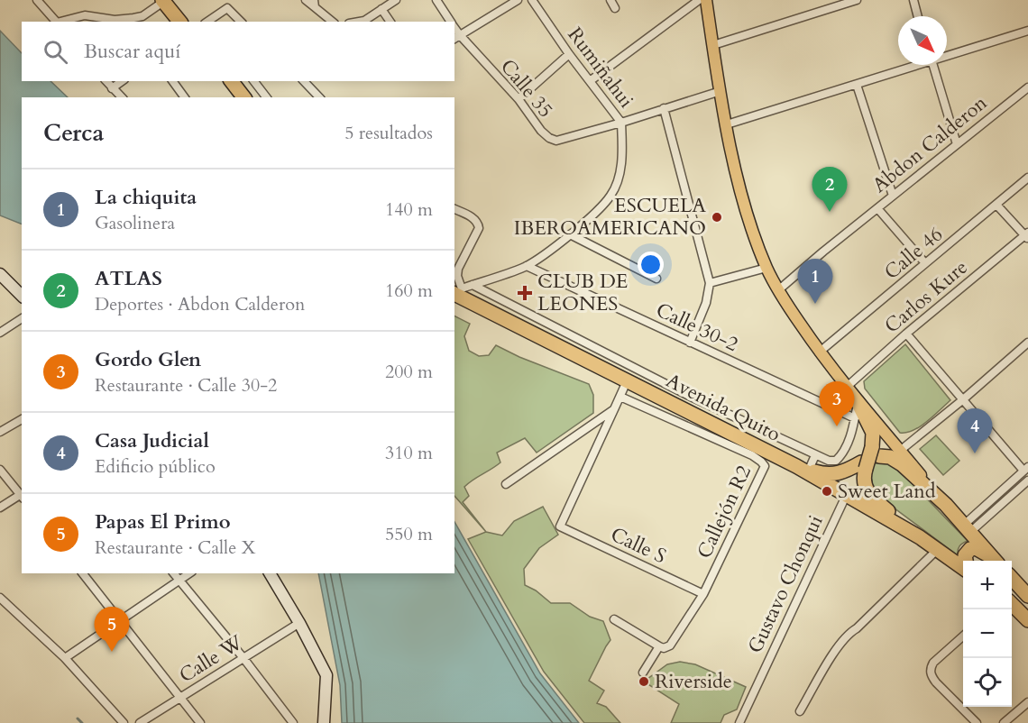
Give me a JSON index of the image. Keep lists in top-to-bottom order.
{
  "streets": {
    "highway": ["Avenida Quito"],
    "street": [
      "Rumiñahui",
      "Calle 35",
      "Abdon Calderon",
      "Calle 46",
      "Carlos Kure",
      "Calle 30-2",
      "Callejón R2",
      "Calle S",
      "Gustavo Chonqui",
      "Calle W"
    ]
  },
  "crossings": [
    ["Rumiñahui", "Calle 35"],
    ["Avenida Quito", "Gustavo Chonqui"],
    ["Callejón R2", "Calle S"]
  ],
  "places": {
    "other": ["ESCUELA IBEROAMERICANO", "Sweet Land", "Riverside"],
    "health": ["CLUB DE LEONES"]
  },
  "north": "bottom right",
  "page": {
    "search": "Buscar aquí",
    "heading": ["Cerca", "5 resultados"],
    "pins": [
      "2",
      "1",
      "3",
      "4",
      "5"
    ],
    "list": [
      {
        "mark": "1",
        "name": "La chiquita",
        "note": "Gasolinera",
        "value": "140 m"
      },
      {
        "mark": "2",
        "name": "ATLAS",
        "note": "Deportes · Abdon Calderon",
        "value": "160 m"
      },
      {
        "mark": "3",
        "name": "Gordo Glen",
        "note": "Restaurante · Calle 30-2",
        "value": "200 m"
      },
      {
        "mark": "4",
        "name": "Casa Judicial",
        "note": "Edificio público",
        "value": "310 m"
      },
      {
        "mark": "5",
        "name": "Papas El Primo",
        "note": "Restaurante · Calle X",
        "value": "550 m"
      }
    ],
    "map_buttons": ["+", "−"]
  }
}
